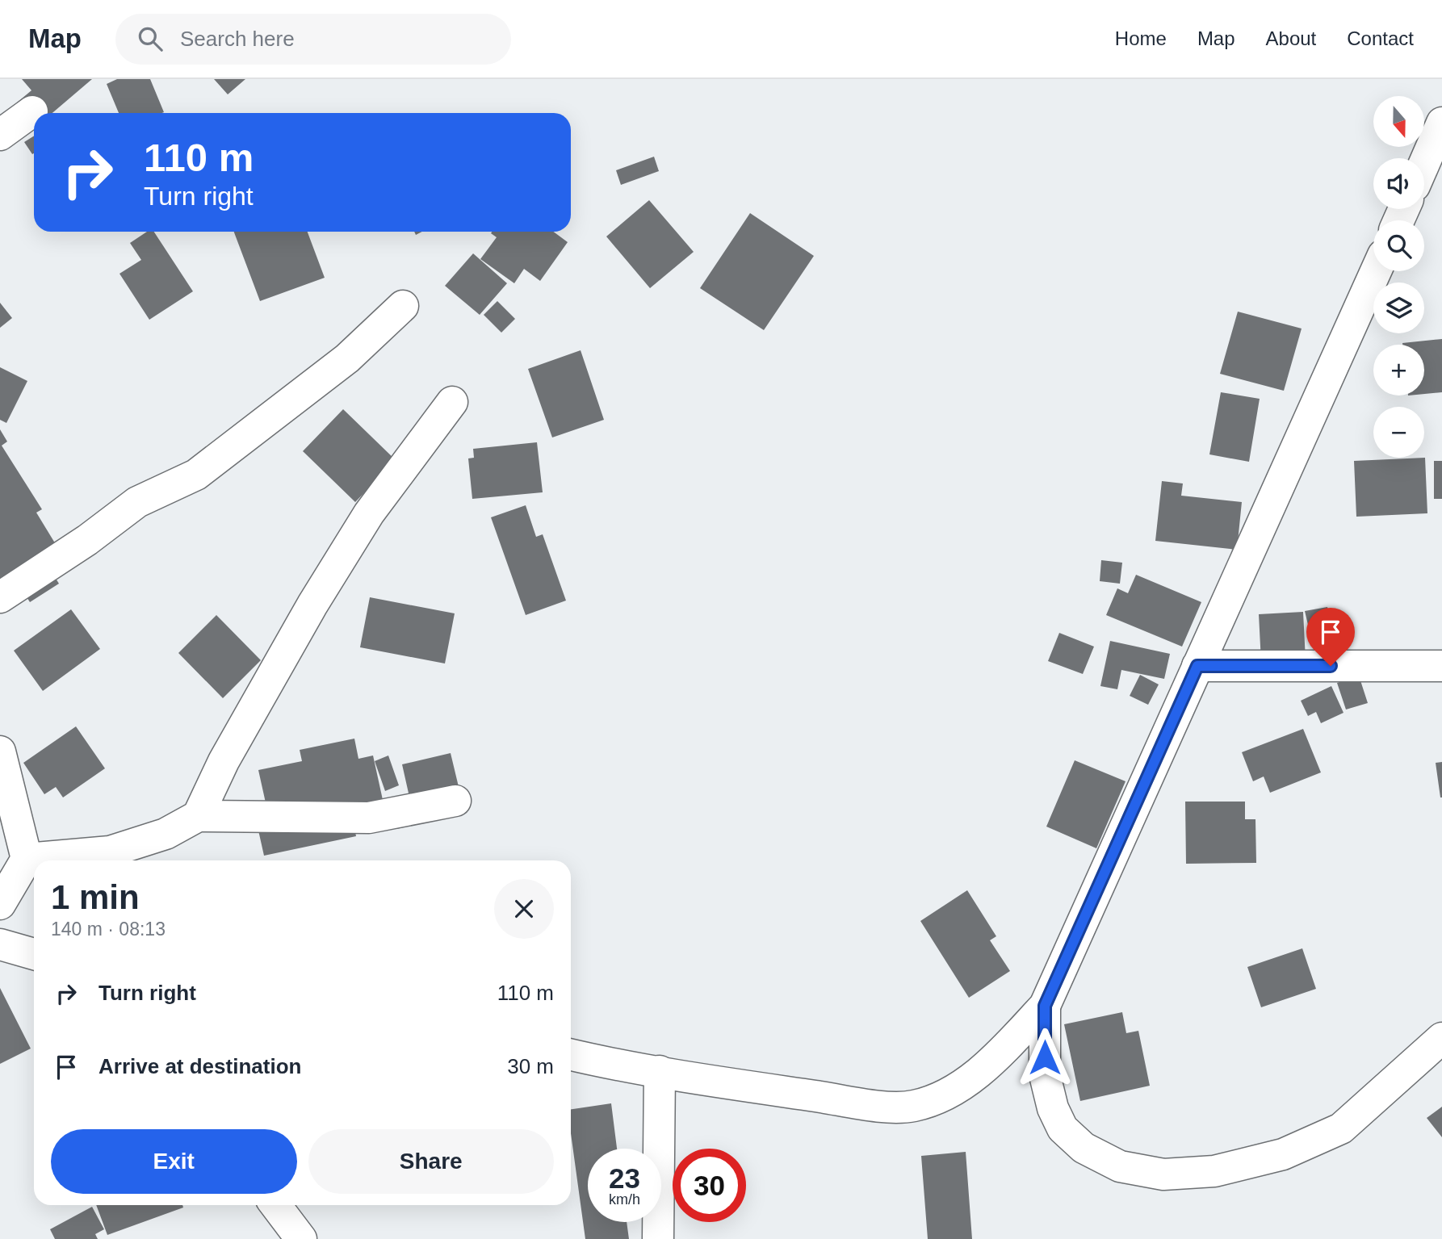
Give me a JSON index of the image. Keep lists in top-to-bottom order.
{
  "north": "bottom",
  "page": {
    "header": "Map",
    "search": "Search here",
    "nav": [
      "Home",
      "Map",
      "About",
      "Contact"
    ],
    "map_buttons": ["+", "−"],
    "turn": ["110 m", "Turn right"],
    "heading": ["1 min", "140 m · 08:13"],
    "list": [
      {
        "name": "Turn right",
        "value": "110 m"
      },
      {
        "name": "Arrive at destination",
        "value": "30 m"
      }
    ],
    "buttons": ["Exit", "Share"],
    "speed": "23 km/h",
    "limit": "30"
  }
}
